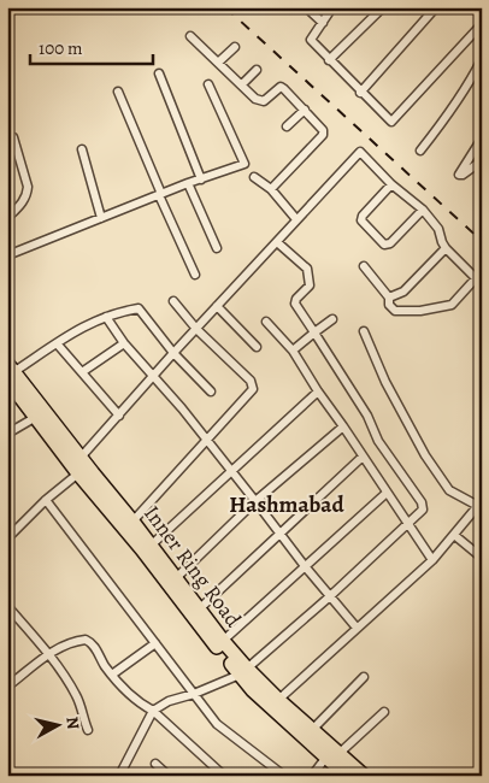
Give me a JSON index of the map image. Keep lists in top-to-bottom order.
{
  "streets": {
    "highway": ["Inner Ring Road"]
  },
  "districts": ["Hashmabad"],
  "scale_bar": "100 m",
  "north": "right"
}
